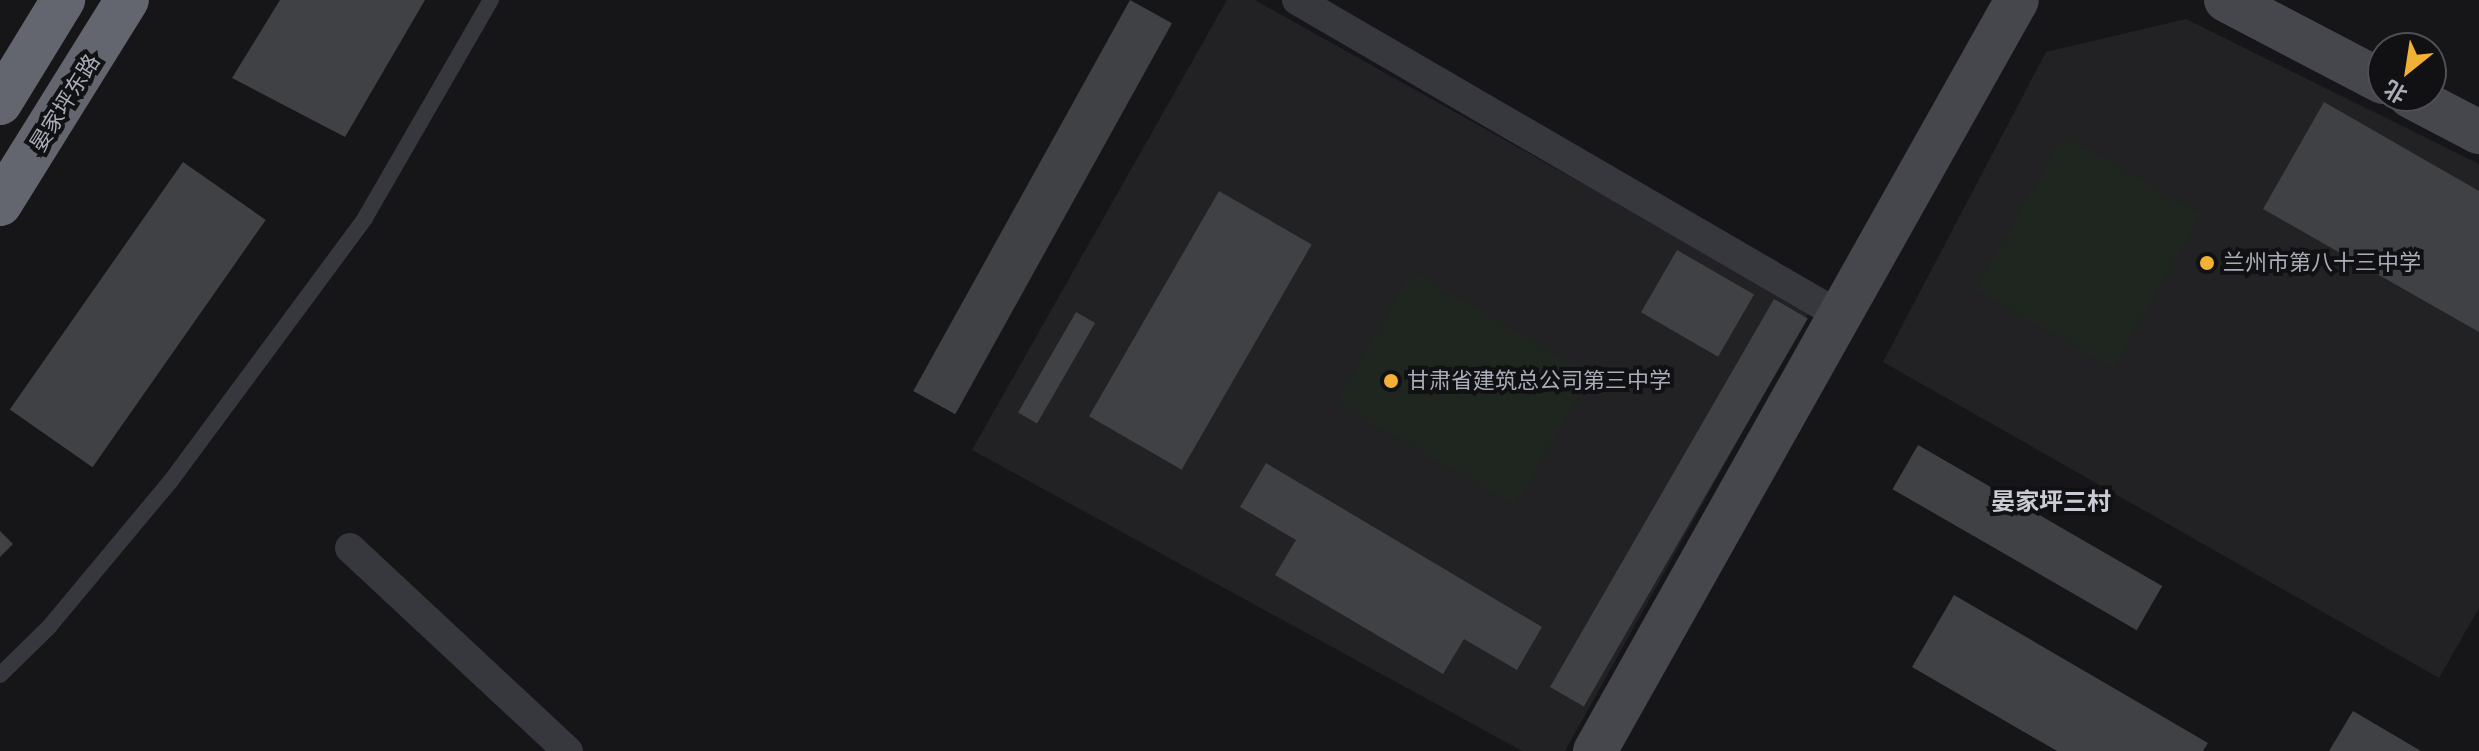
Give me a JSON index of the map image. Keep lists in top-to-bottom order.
{
  "streets": {
    "highway": ["晏家坪东路"]
  },
  "districts": ["晏家坪三村"],
  "places": ["兰州市第八十三中学", "甘肃省建筑总公司第三中学"],
  "north": "bottom left"
}
